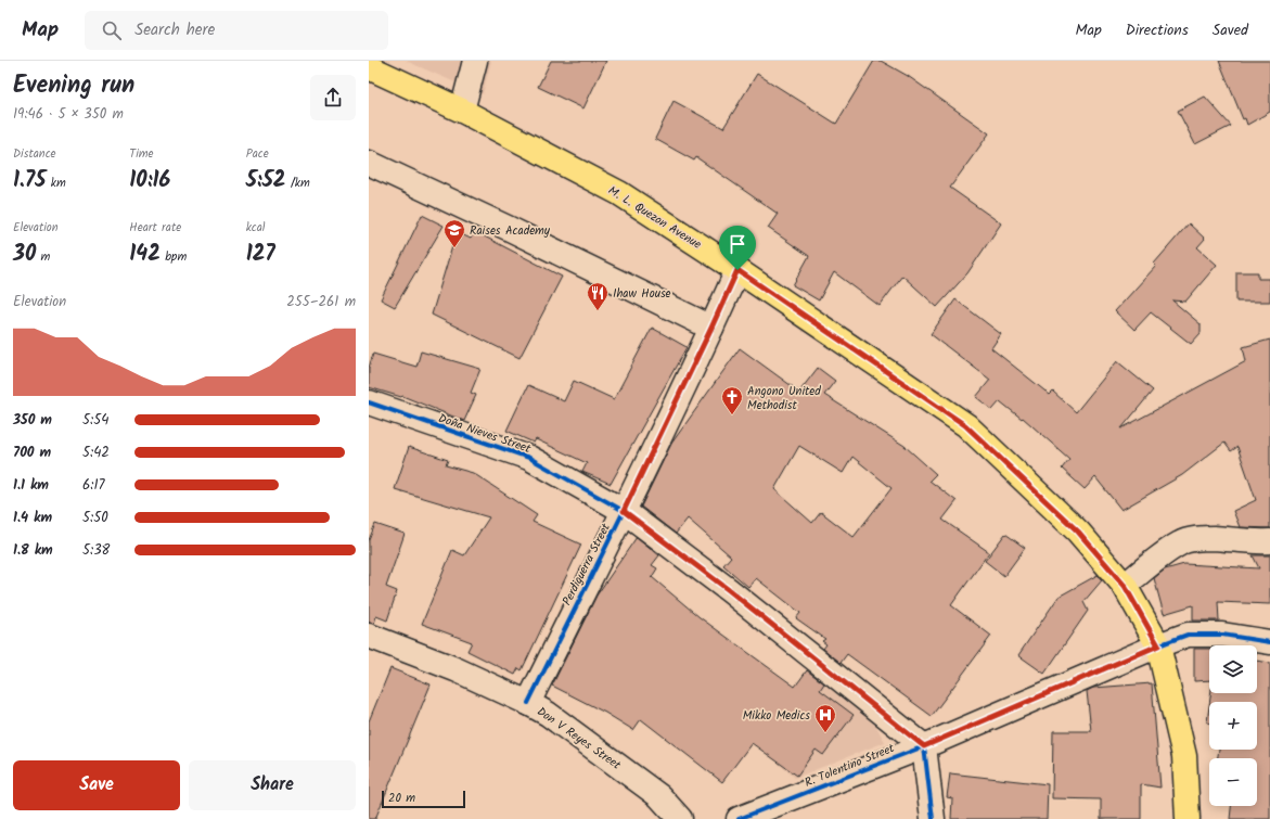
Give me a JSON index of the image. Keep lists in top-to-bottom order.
{
  "streets": {
    "main road": ["M. L. Quezon Avenue"],
    "street": [
      "Doña Nieves Street",
      "Perdiguerra Street",
      "Don V Reyes Street",
      "R. Tolentino Street"
    ]
  },
  "crossings": [
    ["M. L. Quezon Avenue", "Perdiguerra Street"],
    ["M. L. Quezon Avenue", "R. Tolentino Street"],
    ["Doña Nieves Street", "Perdiguerra Street"],
    ["Doña Nieves Street", "R. Tolentino Street"],
    ["Perdiguerra Street", "Don V Reyes Street"]
  ],
  "places": {
    "school or university": ["Raises Academy"],
    "restaurant": ["Ihaw House"],
    "church": ["Angono United Methodist"],
    "hospital": ["Mikko Medics"]
  },
  "scale_bar": "20 m",
  "page": {
    "header": "Map",
    "search": "Search here",
    "nav": ["Map", "Directions", "Saved"],
    "heading": ["Evening run", "19:46 · 5 × 350 m"],
    "stats": [
      ["Distance", "1.75 km"],
      ["Time", "10:16"],
      ["Pace", "5:52 /km"],
      ["Elevation", "30 m"],
      ["Heart rate", "142 bpm"],
      ["kcal", "127"]
    ],
    "chart": ["Elevation", "255–261 m"],
    "list": [
      {
        "name": "350 m",
        "note": "5:54"
      },
      {
        "name": "700 m",
        "note": "5:42"
      },
      {
        "name": "1.1 km",
        "note": "6:17"
      },
      {
        "name": "1.4 km",
        "note": "5:50"
      },
      {
        "name": "1.8 km",
        "note": "5:38"
      }
    ],
    "map_buttons": ["+", "−"],
    "buttons": ["Save", "Share"],
    "scale": "20 m"
  }
}
